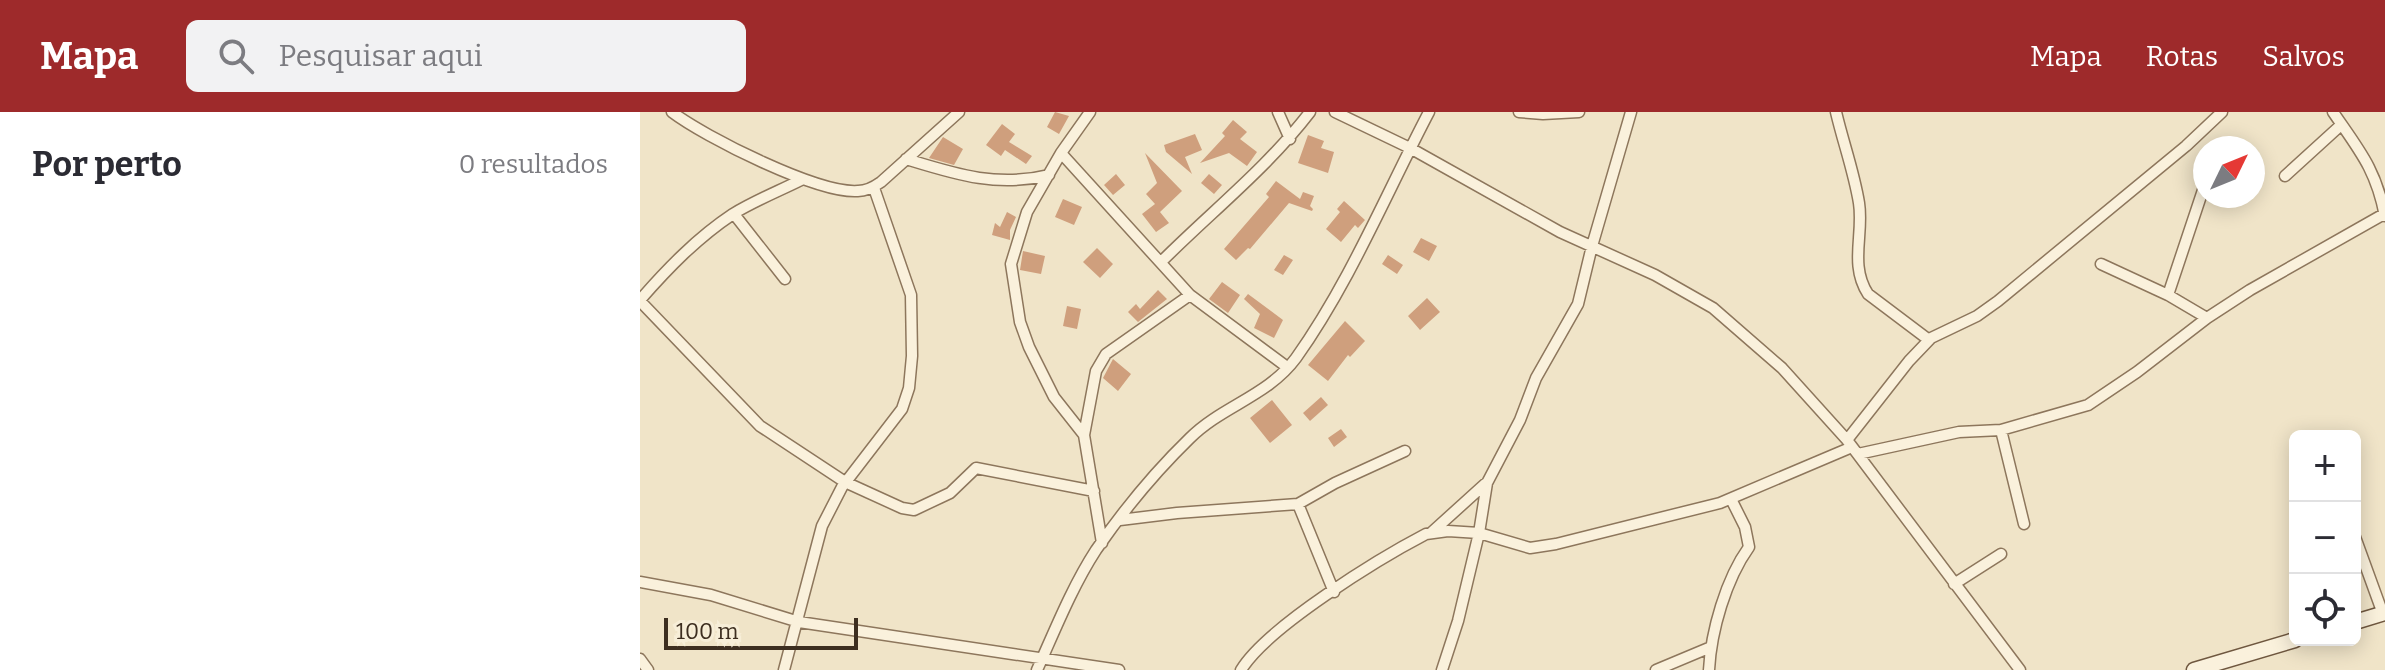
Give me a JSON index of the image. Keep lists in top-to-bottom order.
{
  "scale_bar": "100 m",
  "north": "top right",
  "page": {
    "header": "Mapa",
    "search": "Pesquisar aqui",
    "nav": ["Mapa", "Rotas", "Salvos"],
    "heading": ["Por perto", "0 resultados"],
    "map_buttons": ["+", "−"],
    "scale": "100 m"
  }
}
